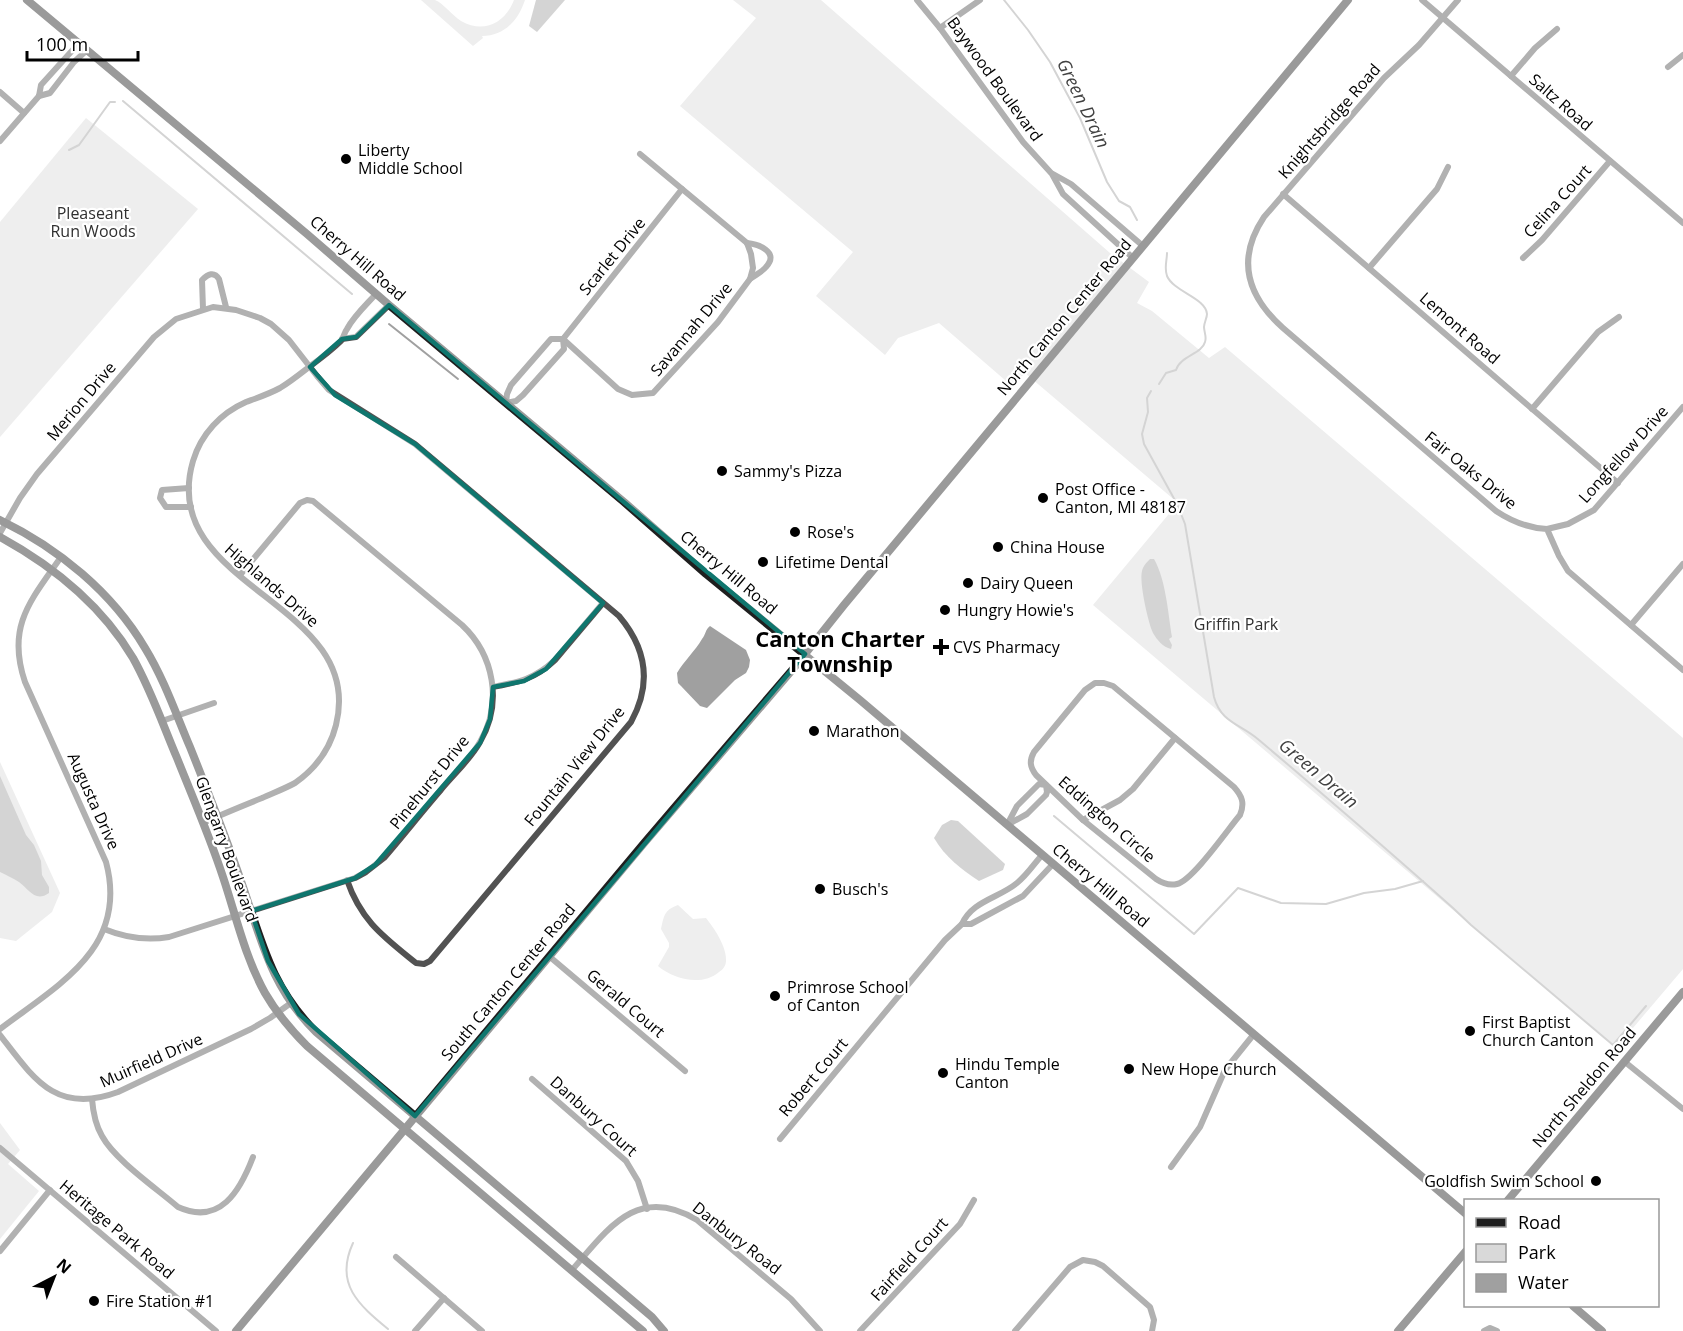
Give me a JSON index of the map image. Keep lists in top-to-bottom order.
{
  "streets": {
    "main road": [
      "Cherry Hill Road",
      "North Canton Center Road",
      "Glengarry Boulevard",
      "South Canton Center Road",
      "North Sheldon Road"
    ],
    "street": [
      "Baywood Boulevard",
      "Saltz Road",
      "Knightsbridge Road",
      "Celina Court",
      "Scarlet Drive",
      "Lemont Road",
      "Savannah Drive",
      "Merion Drive",
      "Longfellow Drive",
      "Fair Oaks Drive",
      "Highlands Drive",
      "Fountain View Drive",
      "Pinehurst Drive",
      "Augusta Drive",
      "Eddington Circle",
      "Gerald Court",
      "Muirfield Drive",
      "Robert Court",
      "Danbury Court",
      "Heritage Park Road",
      "Danbury Road",
      "Fairfield Court"
    ]
  },
  "crossings": [
    ["Baywood Boulevard", "North Canton Center Road"],
    ["Saltz Road", "Knightsbridge Road"],
    ["Saltz Road", "Celina Court"],
    ["Knightsbridge Road", "Lemont Road"],
    ["Knightsbridge Road", "Fair Oaks Drive"],
    ["Scarlet Drive", "Cherry Hill Road"],
    ["Scarlet Drive", "Savannah Drive"],
    ["Cherry Hill Road", "North Canton Center Road"],
    ["Cherry Hill Road", "Highlands Drive"],
    ["Cherry Hill Road", "South Canton Center Road"],
    ["Cherry Hill Road", "Robert Court"],
    ["North Canton Center Road", "South Canton Center Road"],
    ["Lemont Road", "Longfellow Drive"],
    ["Merion Drive", "Highlands Drive"],
    ["Merion Drive", "Fountain View Drive"],
    ["Merion Drive", "Glengarry Boulevard"],
    ["Longfellow Drive", "Fair Oaks Drive"],
    ["Highlands Drive", "Fountain View Drive"],
    ["Highlands Drive", "Pinehurst Drive"],
    ["Highlands Drive", "Glengarry Boulevard"],
    ["Fountain View Drive", "Pinehurst Drive"],
    ["Pinehurst Drive", "Augusta Drive"],
    ["Pinehurst Drive", "Glengarry Boulevard"],
    ["Augusta Drive", "Glengarry Boulevard"],
    ["Glengarry Boulevard", "South Canton Center Road"],
    ["Glengarry Boulevard", "Muirfield Drive"],
    ["Glengarry Boulevard", "Danbury Road"],
    ["South Canton Center Road", "Gerald Court"],
    ["Danbury Court", "Danbury Road"]
  ],
  "districts": ["Canton Charter Township"],
  "water": ["Green Drain"],
  "parks": ["Pleaseant Run Woods", "Griffin Park"],
  "places": {
    "other": [
      "Liberty Middle School",
      "Sammy's Pizza",
      "Post Office - Canton, MI 48187",
      "Rose's",
      "China House",
      "Lifetime Dental",
      "Dairy Queen",
      "Hungry Howie's",
      "Marathon",
      "Busch's",
      "Primrose School of Canton",
      "First Baptist Church Canton",
      "New Hope Church",
      "Hindu Temple Canton",
      "Goldfish Swim School",
      "Fire Station #1"
    ],
    "health": ["CVS Pharmacy"]
  },
  "legend": ["Road", "Park", "Water"],
  "scale_bar": "100 m",
  "north": "top right"
}
